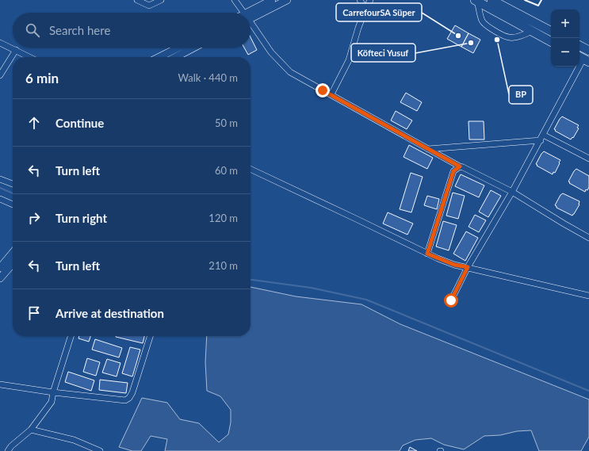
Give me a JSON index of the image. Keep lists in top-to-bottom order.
{
  "places": ["CarrefourSA Süper", "BP", "Köfteci Yusuf"],
  "page": {
    "map_buttons": ["+", "−"],
    "search": "Search here",
    "heading": ["6 min", "Walk · 440 m"],
    "list": [
      ["Continue", "50 m"],
      ["Turn left", "60 m"],
      ["Turn right", "120 m"],
      ["Turn left", "210 m"],
      "Arrive at destination"
    ]
  }
}
